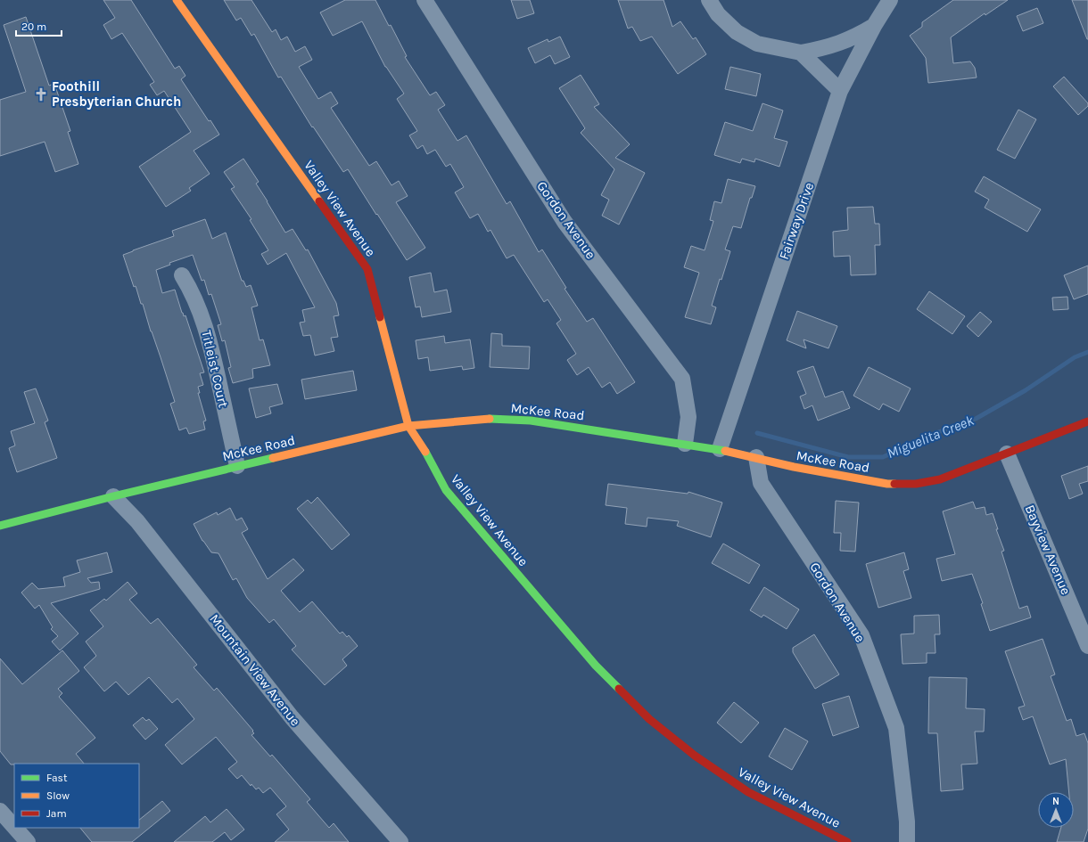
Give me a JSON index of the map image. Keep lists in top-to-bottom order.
{
  "streets": {
    "street": [
      "Valley View Avenue",
      "Gordon Avenue",
      "Fairway Drive",
      "Titleist Court",
      "McKee Road",
      "Bayview Avenue",
      "Mountain View Avenue"
    ]
  },
  "crossings": [
    ["Valley View Avenue", "McKee Road"],
    ["Gordon Avenue", "McKee Road"],
    ["Fairway Drive", "McKee Road"],
    ["Titleist Court", "McKee Road"],
    ["McKee Road", "Bayview Avenue"],
    ["McKee Road", "Mountain View Avenue"]
  ],
  "water": ["Miguelita Creek"],
  "places": {
    "church": ["Foothill Presbyterian Church"]
  },
  "legend": ["Fast", "Slow", "Jam"],
  "scale_bar": "20 m",
  "north": "top"
}
